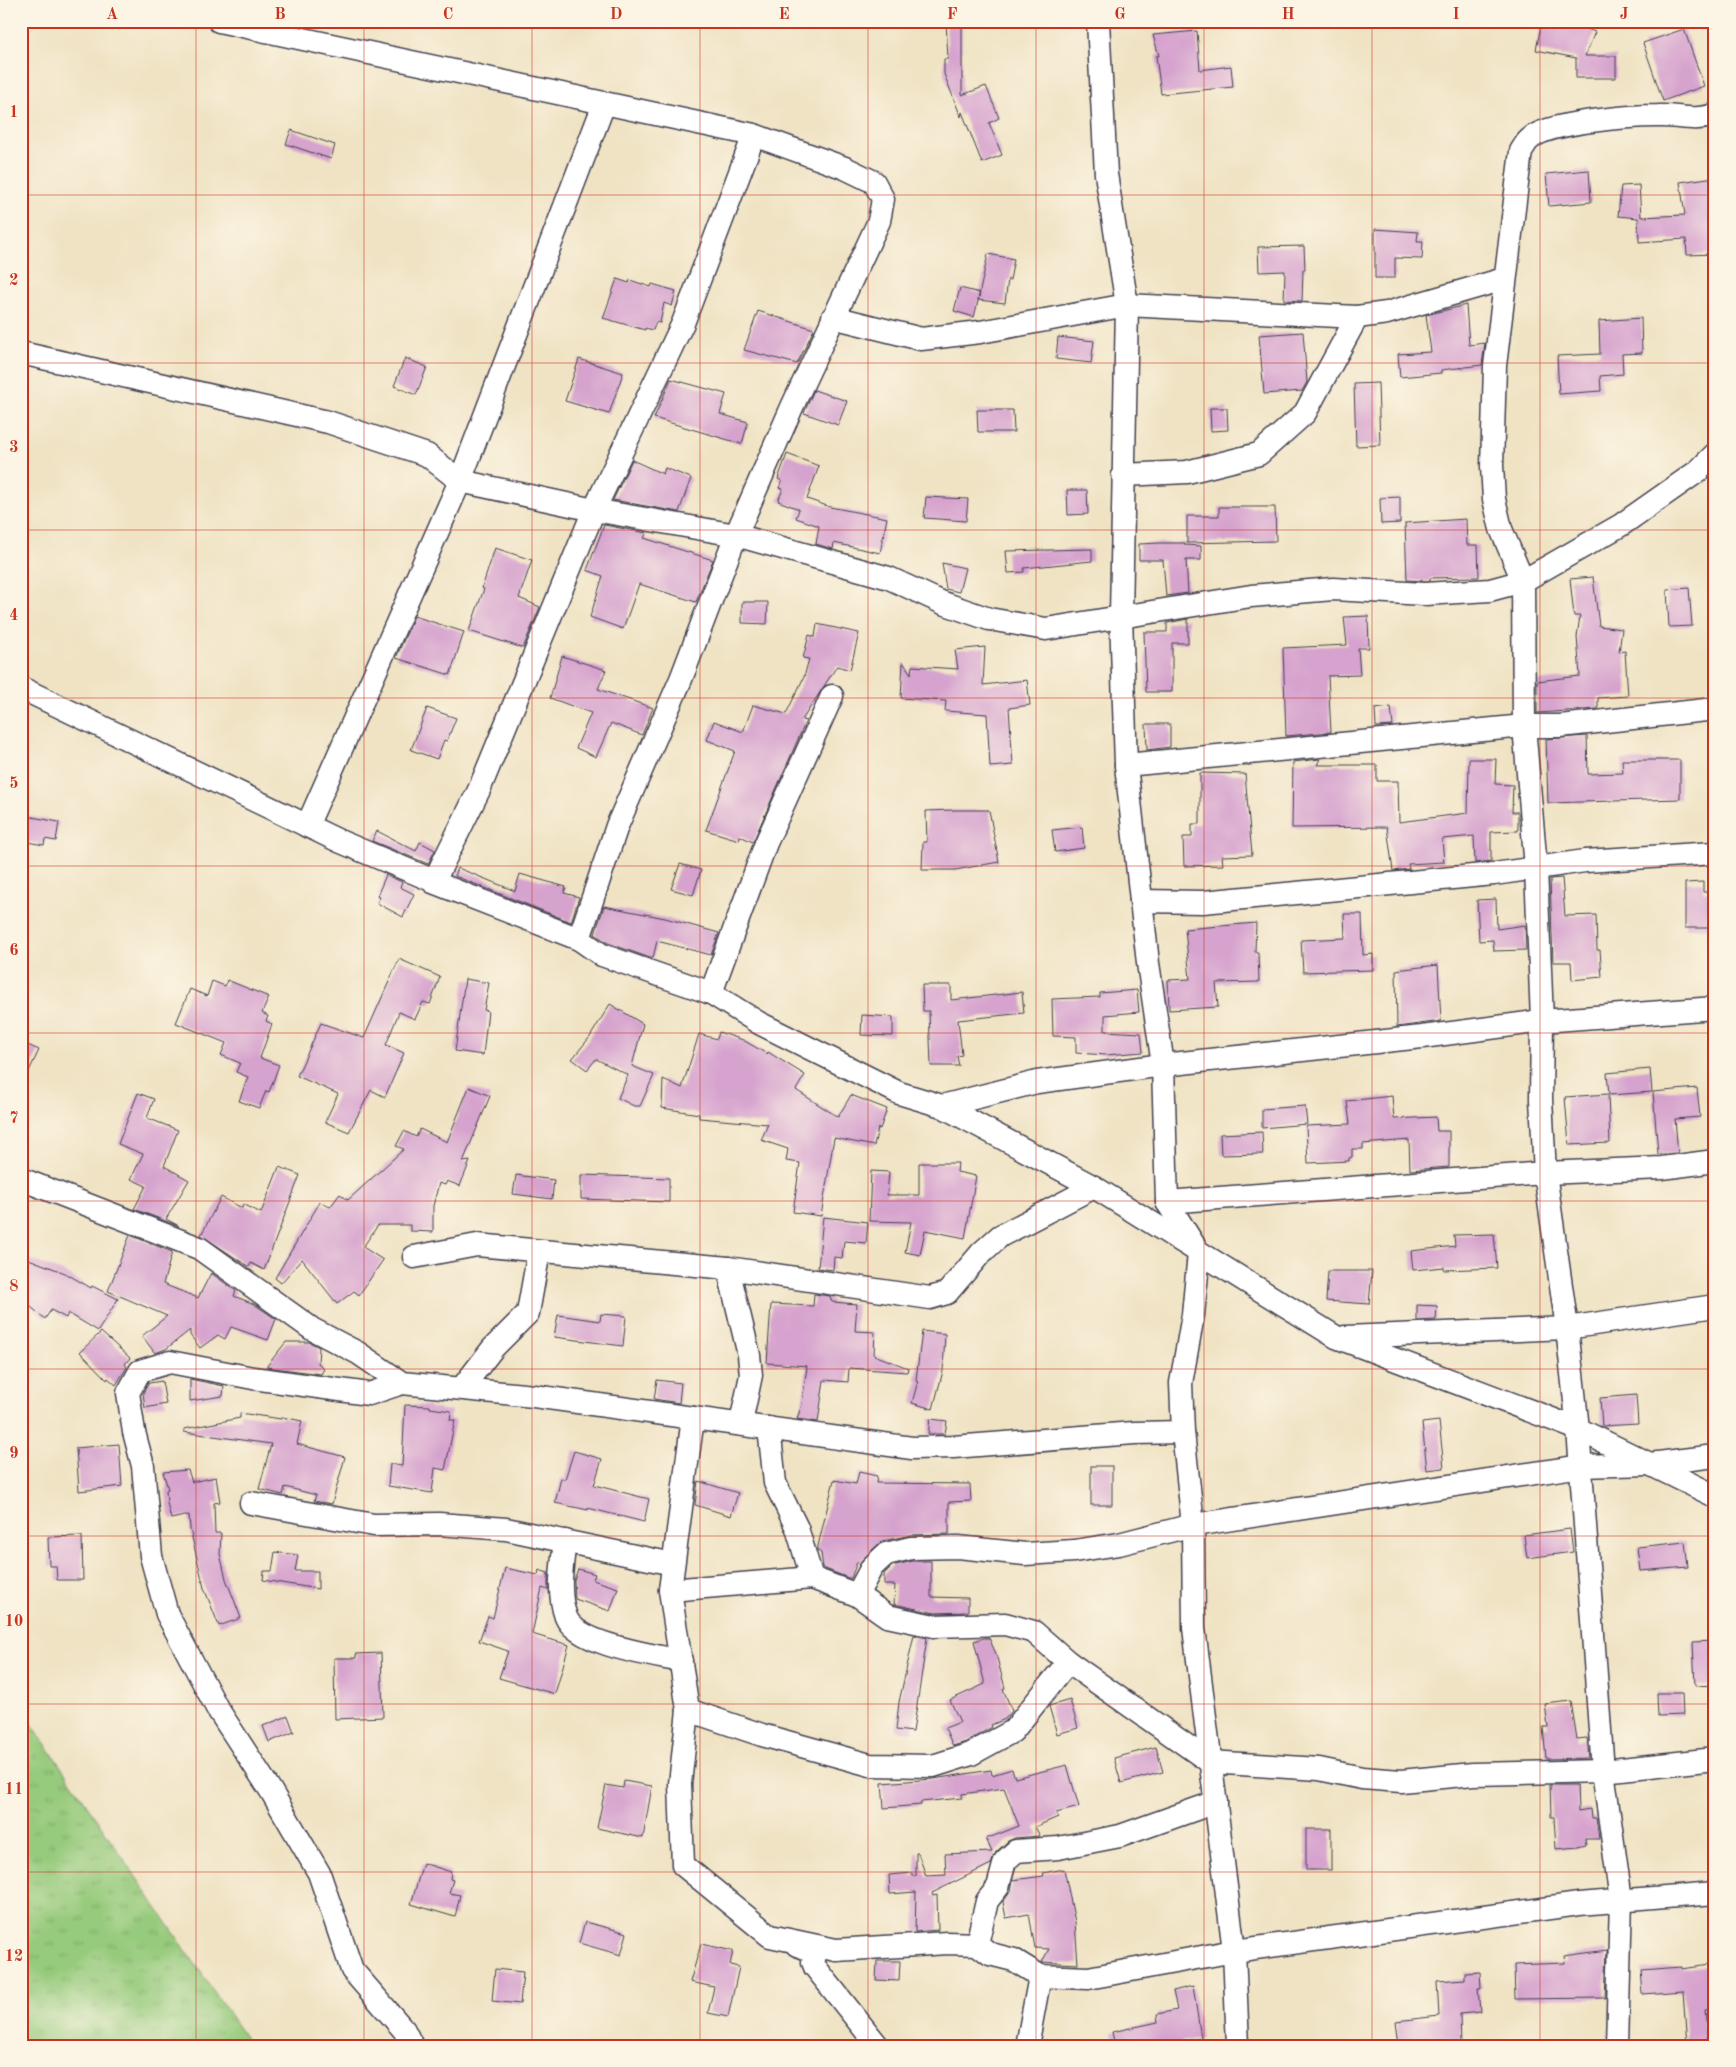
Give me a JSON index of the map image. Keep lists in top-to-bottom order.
{
  "grid": {
    "columns": [
      "A",
      "B",
      "C",
      "D",
      "E",
      "F",
      "G",
      "H",
      "I",
      "J"
    ],
    "rows": [
      "1",
      "2",
      "3",
      "4",
      "5",
      "6",
      "7",
      "8",
      "9",
      "10",
      "11",
      "12"
    ]
  }
}
